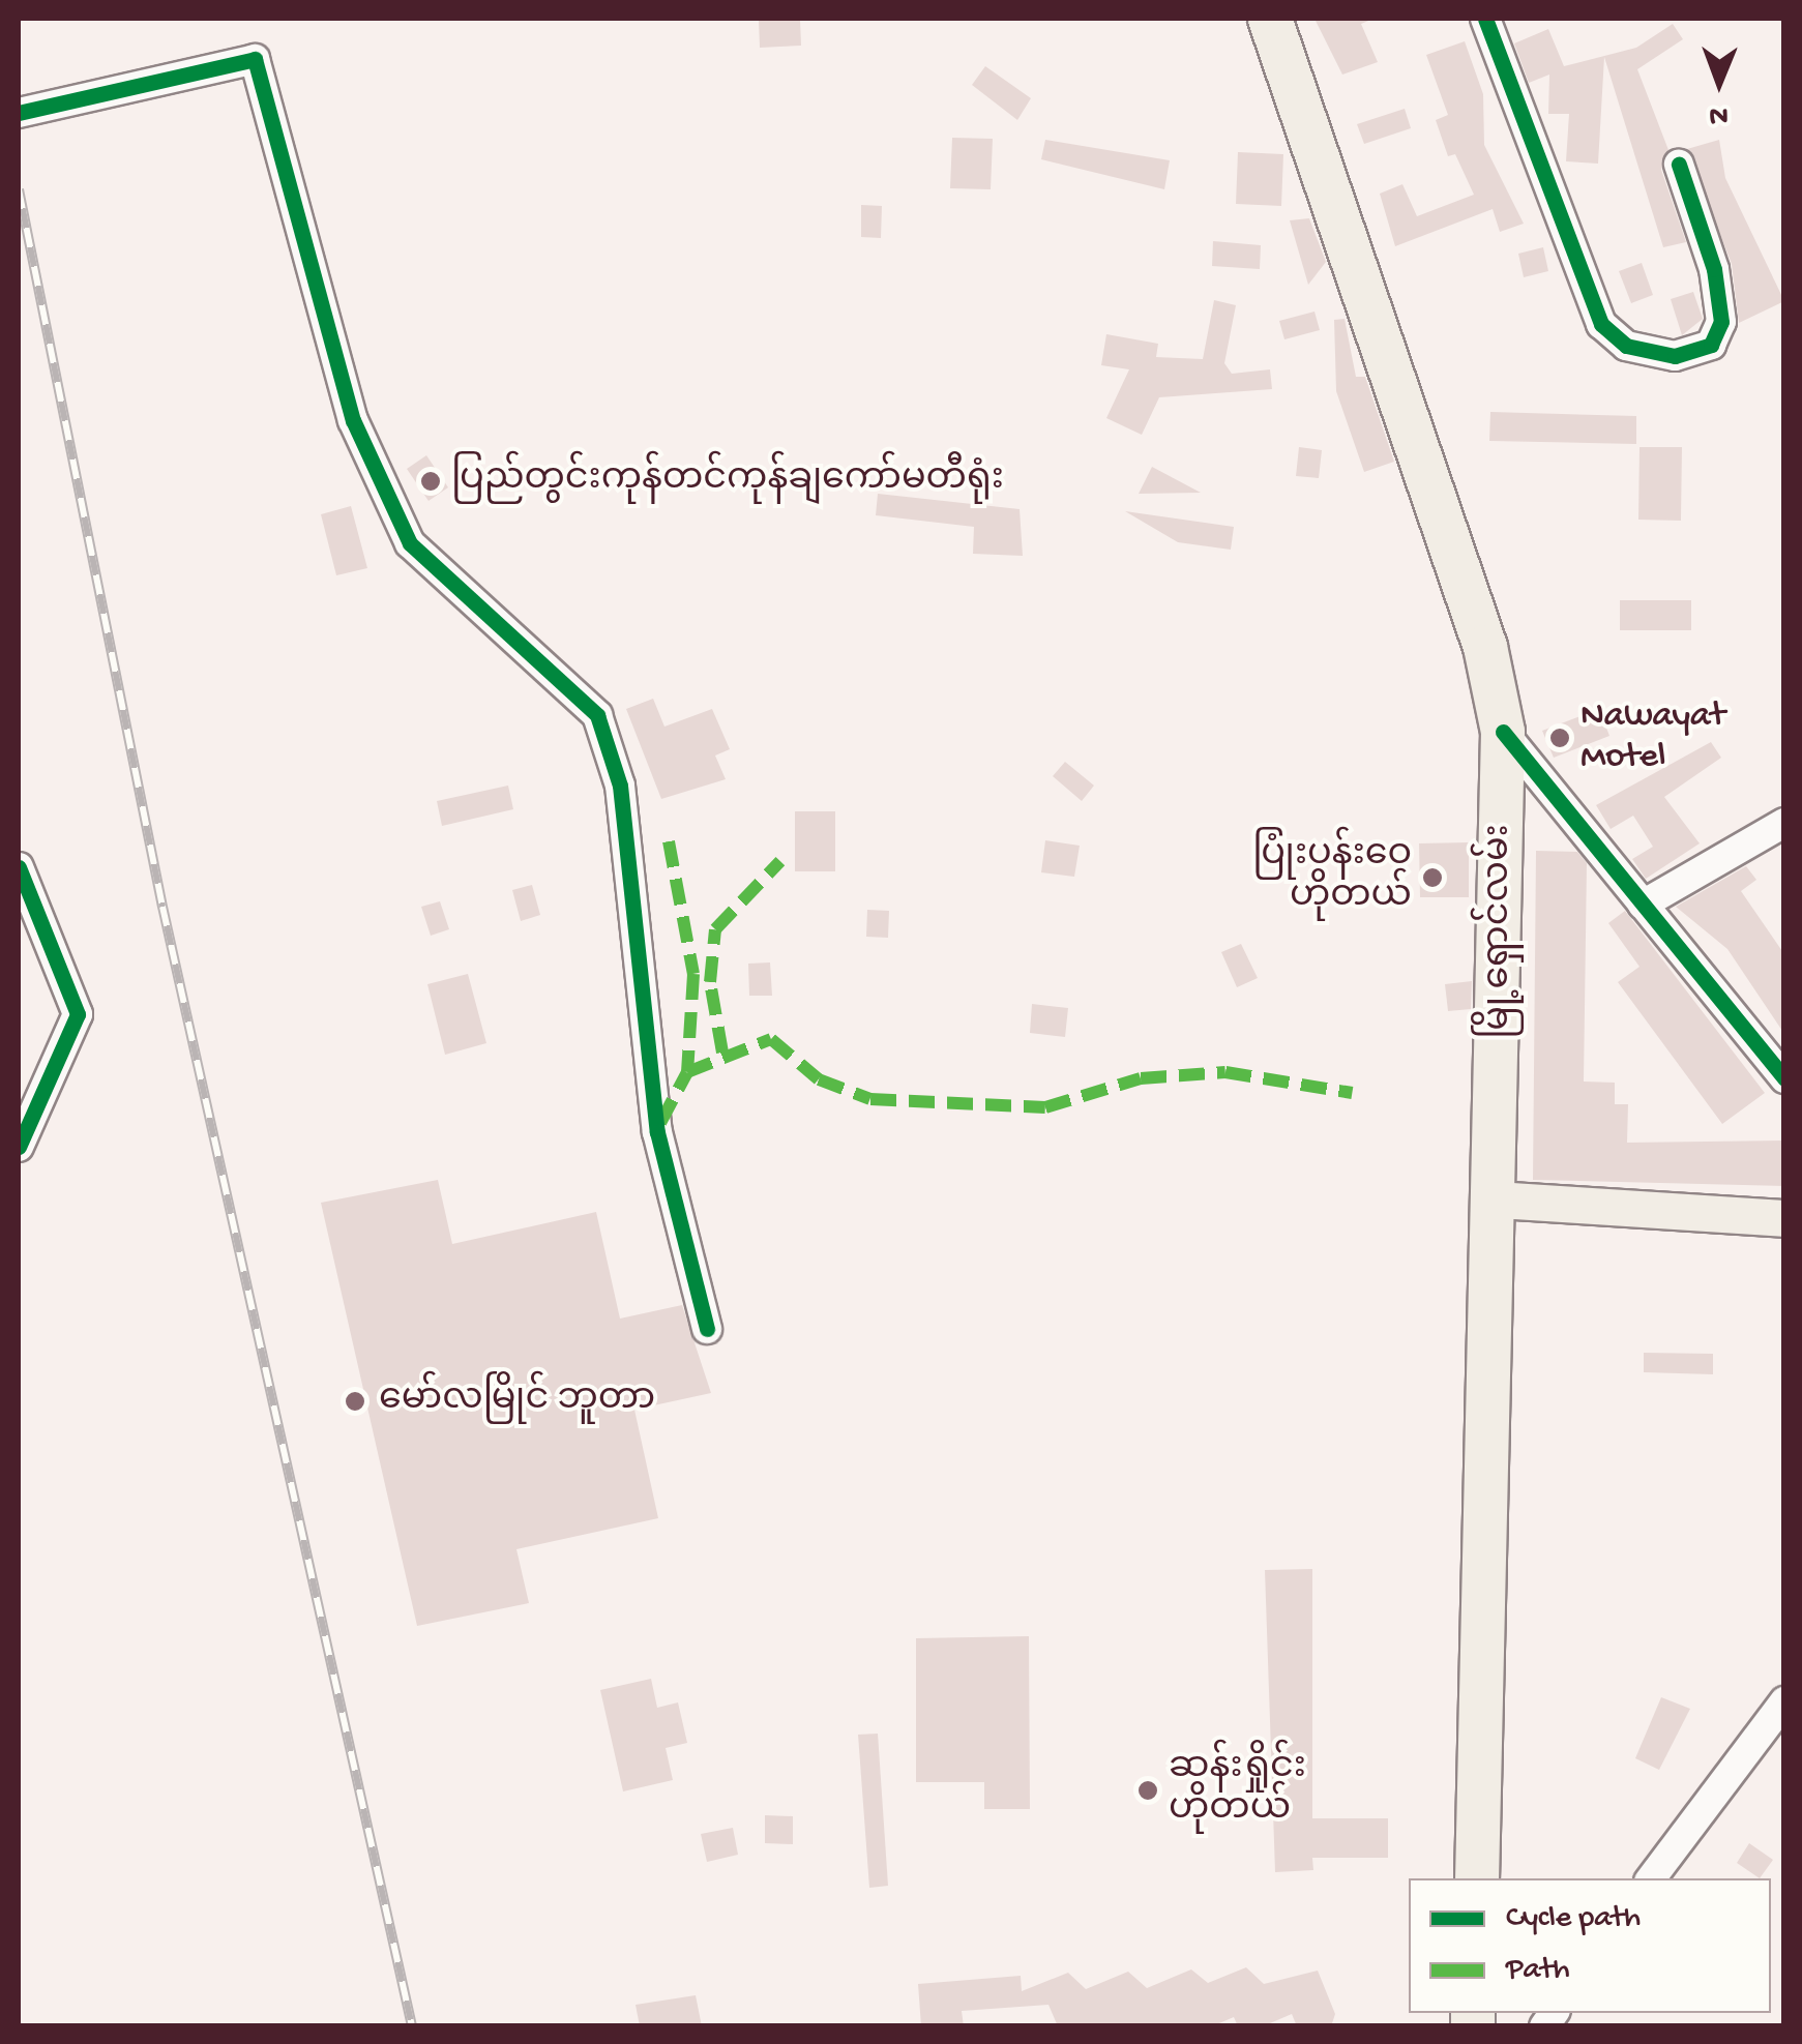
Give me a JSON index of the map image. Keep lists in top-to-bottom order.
{
  "streets": {
    "highway": ["မြို့ရှောင်လမ်း"]
  },
  "places": [
    "ပြည်တွင်းကုန်တင်ကုန်ချကော်မတီရုံး",
    "Nawayat Motel",
    "ပြုံးပန်းဝေ ဟိုတယ်",
    "မော်လမြိုင် ဘူတာ",
    "ဆန်းရှိုင်း ဟိုတယ်"
  ],
  "legend": ["Cycle path", "Path"],
  "north": "bottom"
}
